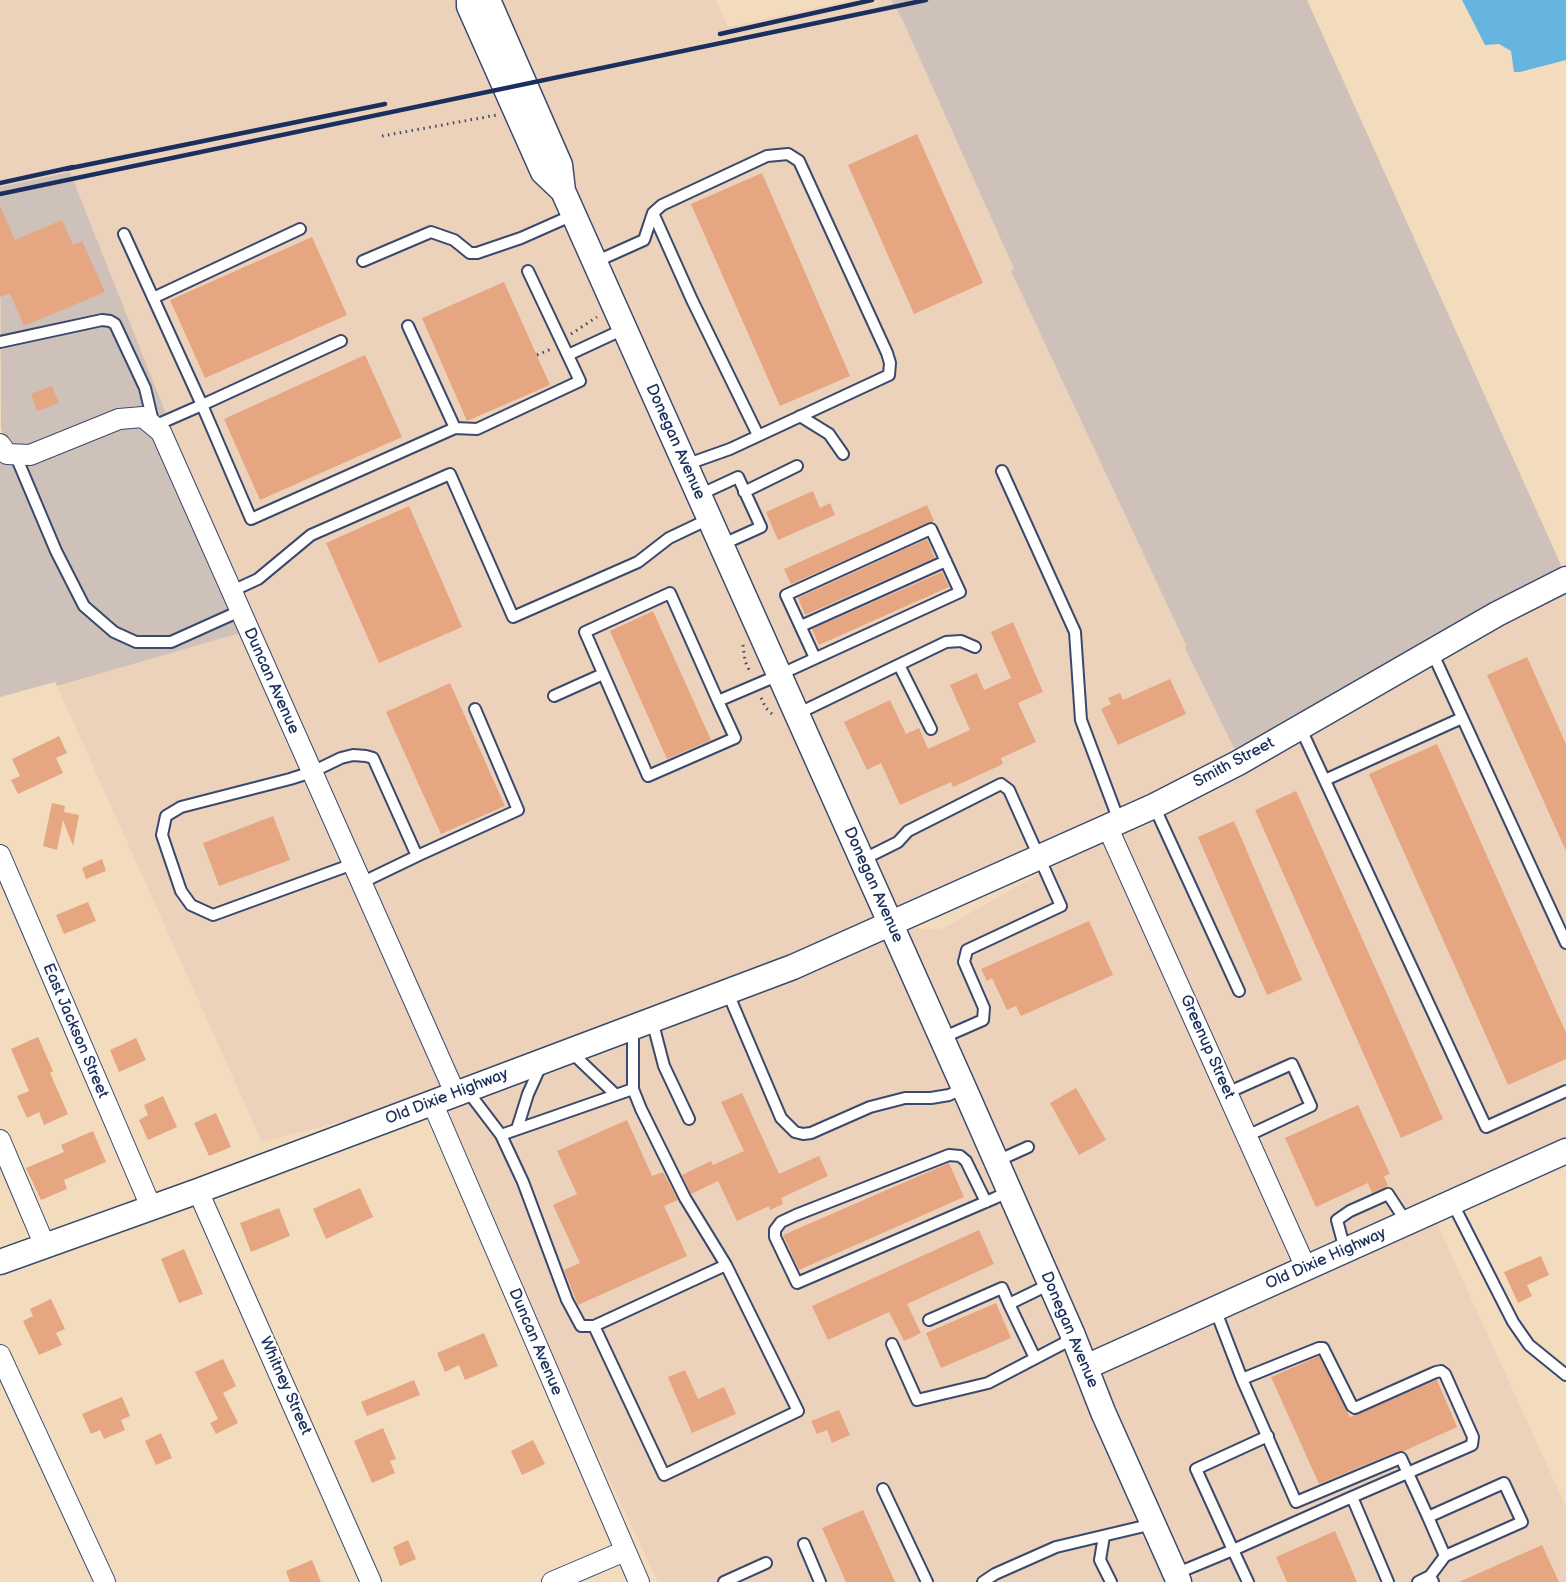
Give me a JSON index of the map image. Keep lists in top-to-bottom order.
{
  "streets": {
    "street": [
      "Donegan Avenue",
      "Duncan Avenue",
      "Smith Street",
      "East Jackson Street",
      "Greenup Street",
      "Old Dixie Highway",
      "Whitney Street"
    ]
  },
  "crossings": [
    ["Donegan Avenue", "Smith Street"],
    ["Donegan Avenue", "Old Dixie Highway"],
    ["Duncan Avenue", "Old Dixie Highway"],
    ["Smith Street", "Greenup Street"],
    ["Smith Street", "Old Dixie Highway"],
    ["East Jackson Street", "Old Dixie Highway"],
    ["Greenup Street", "Old Dixie Highway"],
    ["Old Dixie Highway", "Whitney Street"]
  ]
}
